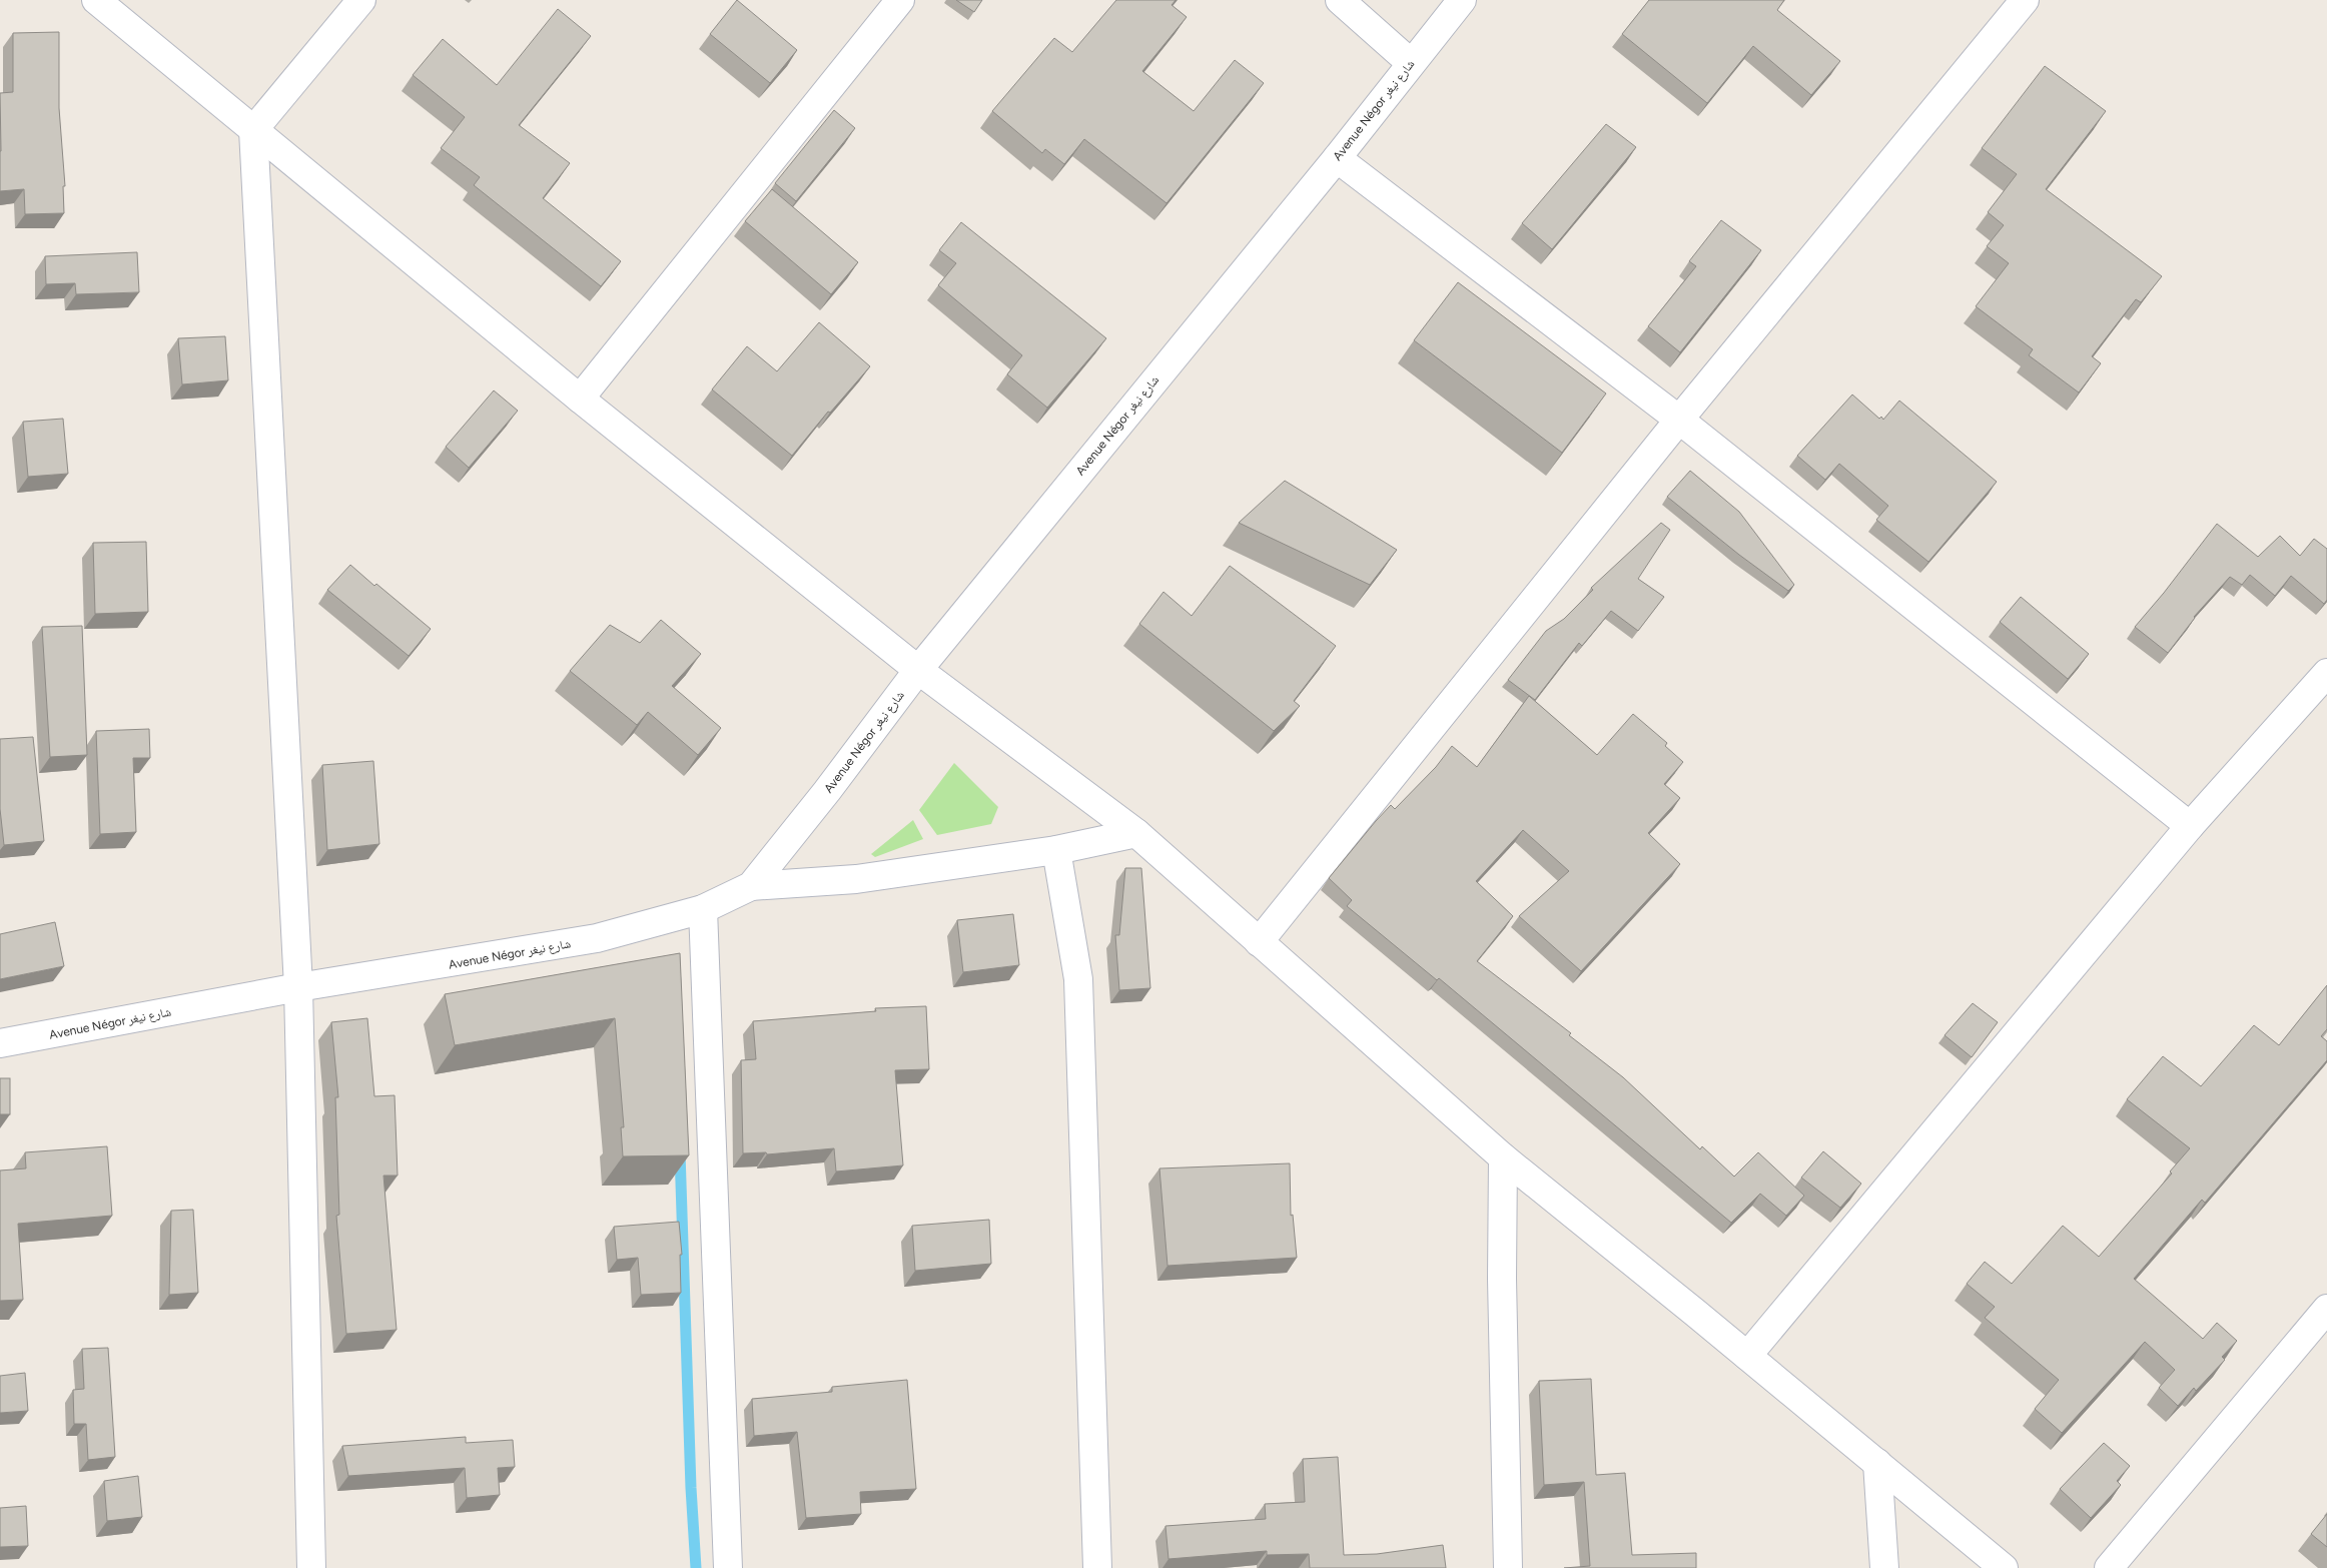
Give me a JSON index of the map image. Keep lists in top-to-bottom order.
{
  "streets": {
    "street": ["Avenue Négor شارع نيغر"]
  }
}
